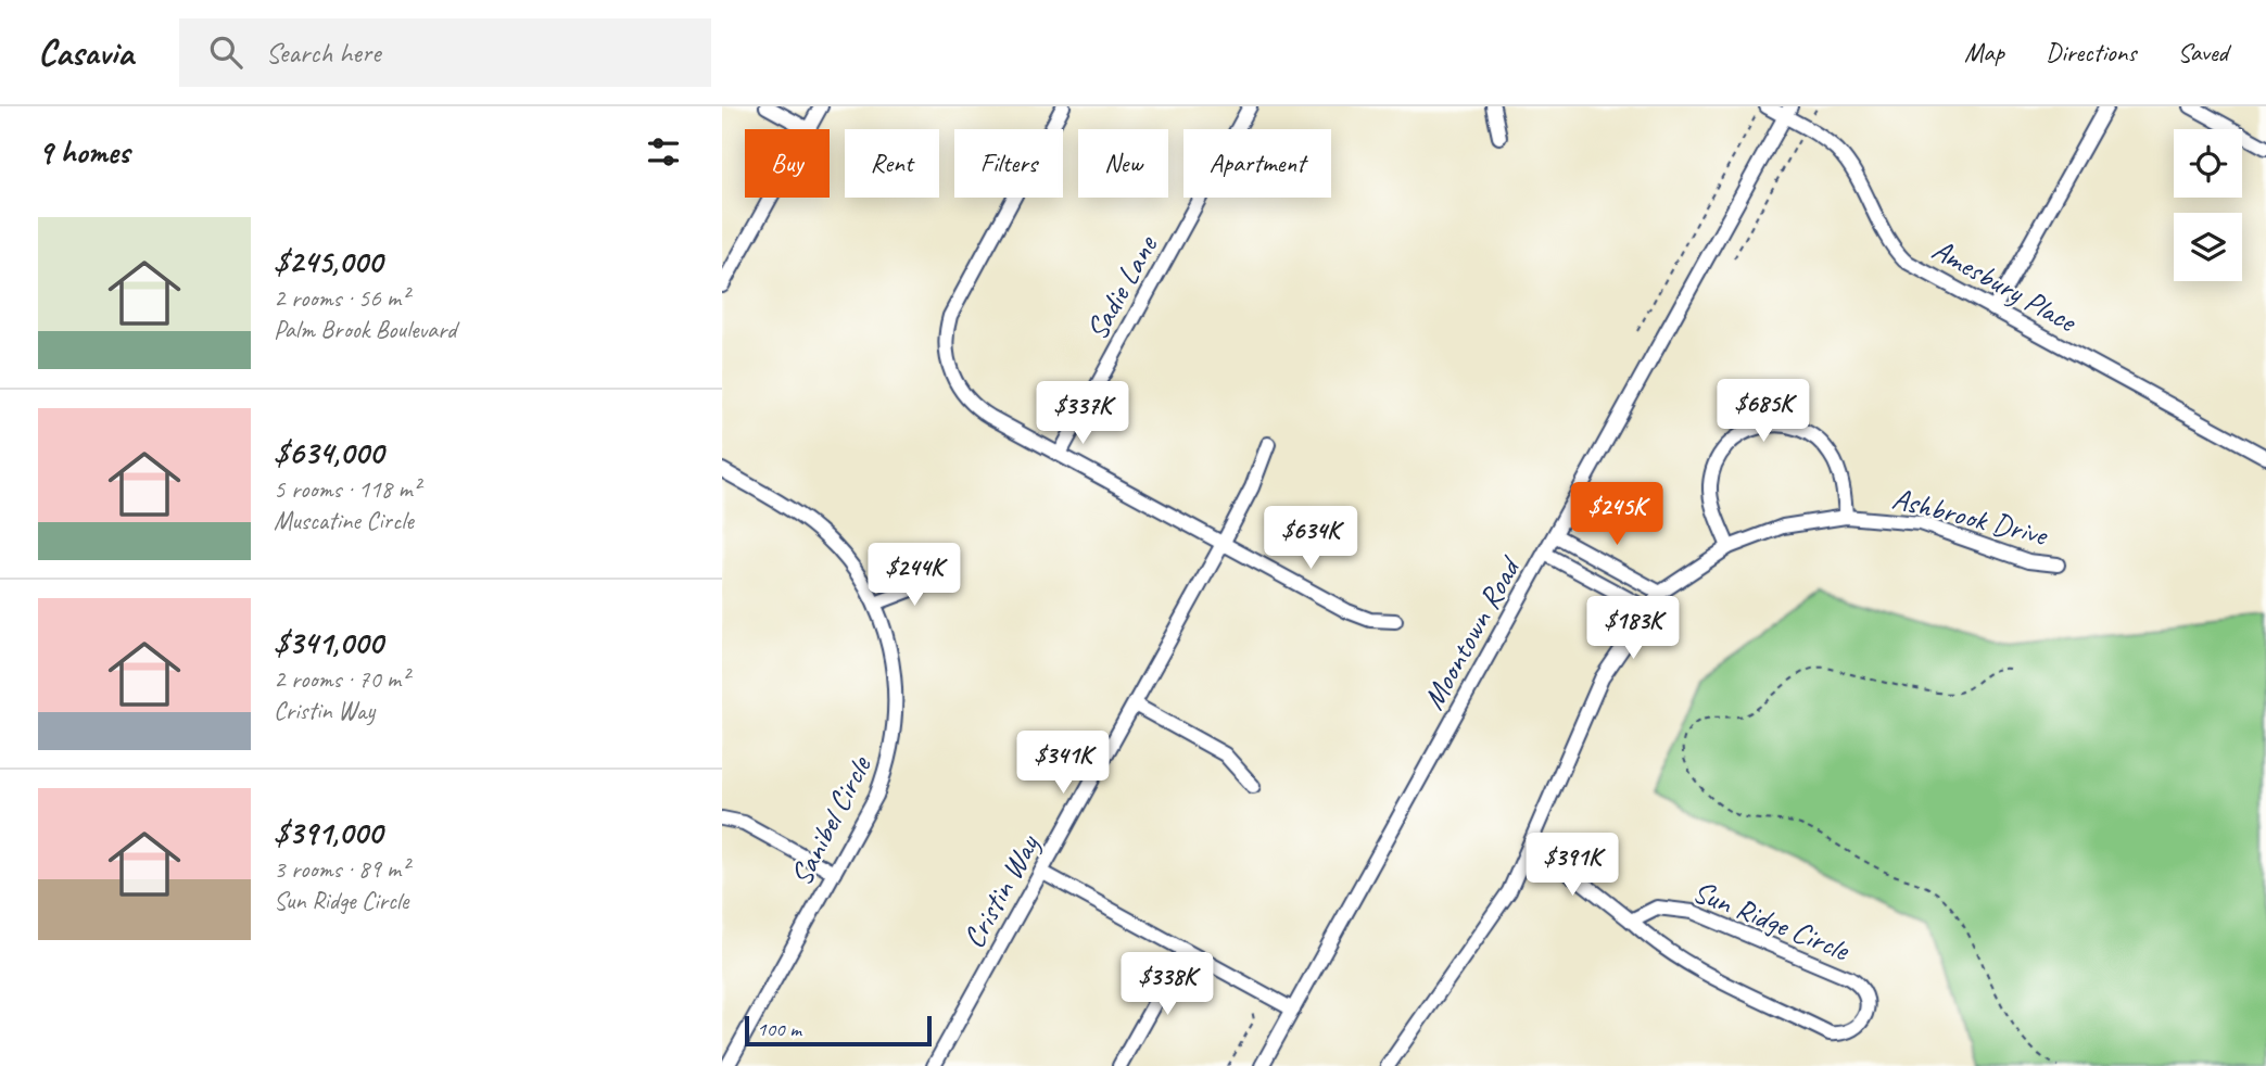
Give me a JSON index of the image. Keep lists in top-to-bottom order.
{
  "streets": {
    "street": [
      "Amesbury Place",
      "Sadie Lane",
      "Ashbrook Drive",
      "Moontown Road",
      "Sanibel Circle",
      "Cristin Way",
      "Sun Ridge Circle"
    ]
  },
  "crossings": [
    ["Amesbury Place", "Moontown Road"],
    ["Ashbrook Drive", "Sun Ridge Circle"]
  ],
  "scale_bar": "100 m",
  "page": {
    "header": "Casavia",
    "search": "Search here",
    "nav": ["Map", "Directions", "Saved"],
    "heading": "9 homes",
    "chip": [
      "Buy",
      "Rent",
      "Filters",
      "New",
      "Apartment"
    ],
    "list": [
      {
        "name": "$245,000",
        "note": "2 rooms · 56 m² · Palm Brook Boulevard"
      },
      {
        "name": "$634,000",
        "note": "5 rooms · 118 m² · Muscatine Circle"
      },
      {
        "name": "$341,000",
        "note": "2 rooms · 70 m² · Cristin Way"
      },
      {
        "name": "$391,000",
        "note": "3 rooms · 89 m² · Sun Ridge Circle"
      }
    ],
    "price": [
      "$685K",
      "$337K",
      "$245K",
      "$634K",
      "$244K",
      "$183K",
      "$341K",
      "$391K",
      "$338K"
    ],
    "scale": "100 m"
  }
}
